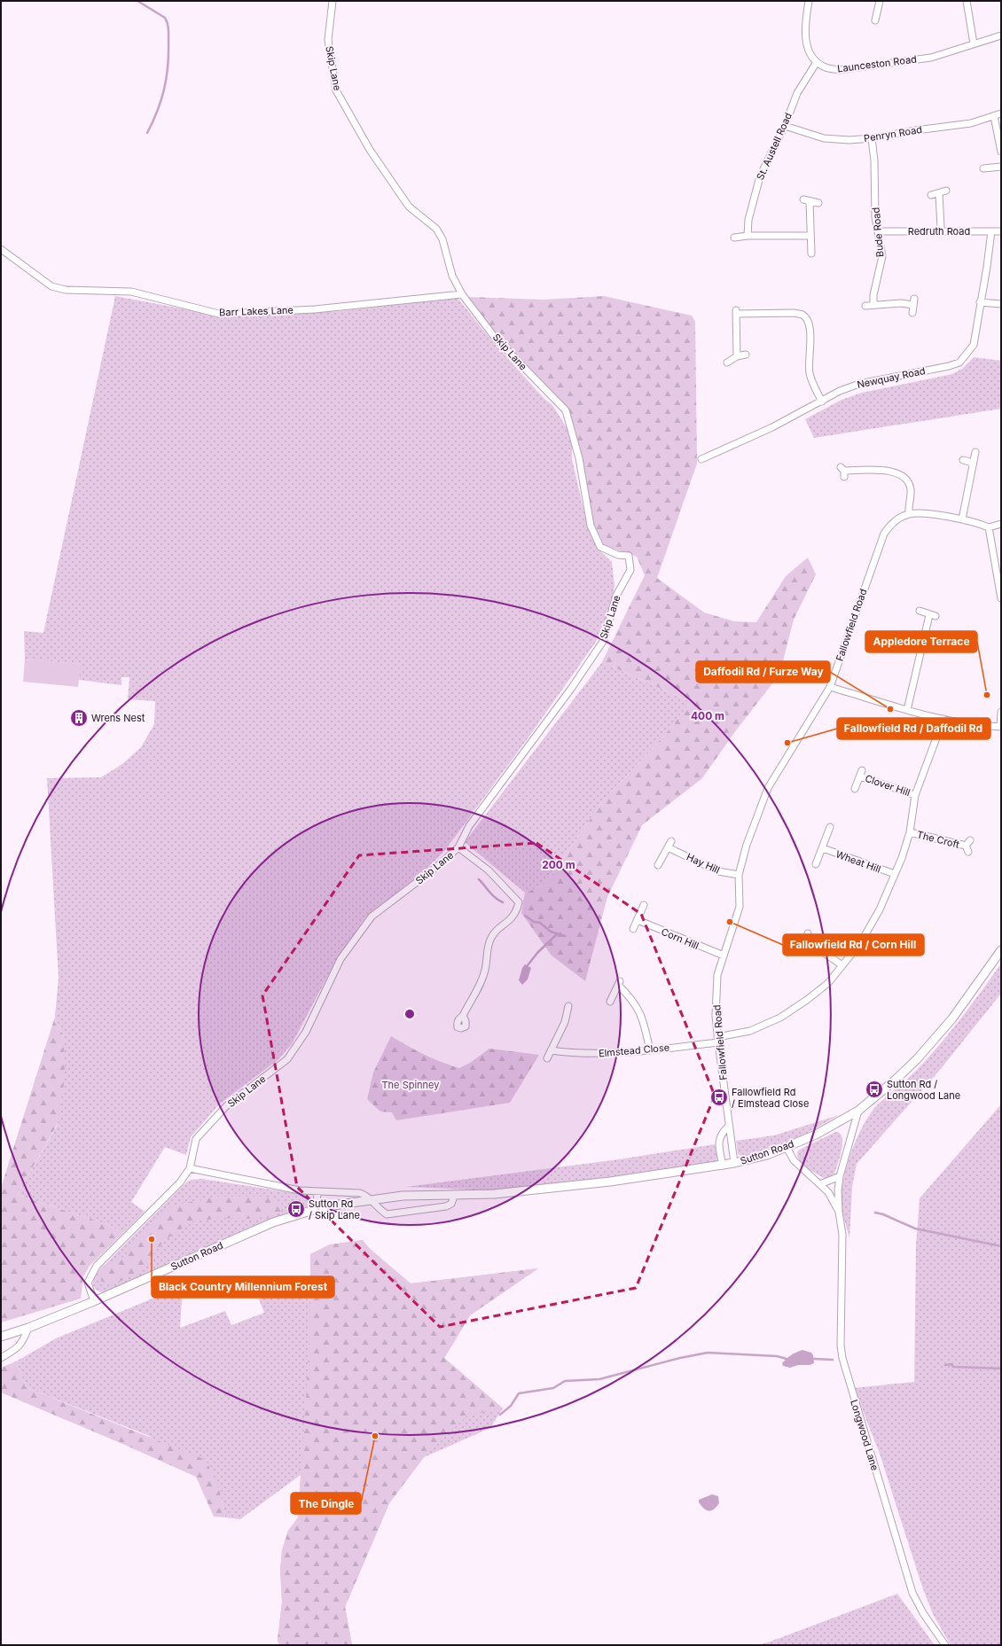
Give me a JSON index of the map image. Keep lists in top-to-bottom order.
{
  "streets": {
    "main road": ["Sutton Road"],
    "street": [
      "Launceston Road",
      "Skip Lane",
      "Penryn Road",
      "St. Austell Road",
      "Redruth Road",
      "Bude Road",
      "Barr Lakes Lane",
      "Newquay Road",
      "Fallowfield Road",
      "Clover Hill",
      "The Croft",
      "Wheat Hill",
      "Hay Hill",
      "Corn Hill",
      "Elmstead Close",
      "Longwood Lane"
    ]
  },
  "crossings": [
    ["Launceston Road", "St. Austell Road"],
    ["Skip Lane", "Barr Lakes Lane"],
    ["Skip Lane", "Sutton Road"],
    ["Penryn Road", "St. Austell Road"],
    ["Penryn Road", "Bude Road"],
    ["Redruth Road", "Bude Road"],
    ["Redruth Road", "Newquay Road"],
    ["Fallowfield Road", "Hay Hill"],
    ["Fallowfield Road", "Corn Hill"],
    ["Fallowfield Road", "Elmstead Close"],
    ["Fallowfield Road", "Sutton Road"],
    ["Clover Hill", "Elmstead Close"],
    ["The Croft", "Elmstead Close"],
    ["Wheat Hill", "Elmstead Close"],
    ["Sutton Road", "Longwood Lane"]
  ],
  "parks": ["The Spinney"],
  "places": {
    "other": [
      "Appledore Terrace",
      "Daffodil Rd / Furze Way",
      "Fallowfield Rd / Daffodil Rd",
      "Fallowfield Rd / Corn Hill",
      "Black Country Millennium Forest",
      "The Dingle"
    ],
    "building": ["Wrens Nest"],
    "bus stop": ["Sutton Rd / Longwood Lane", "Fallowfield Rd / Elmstead Close", "Sutton Rd / Skip Lane"]
  },
  "rings": ["400 m", "200 m"]
}
